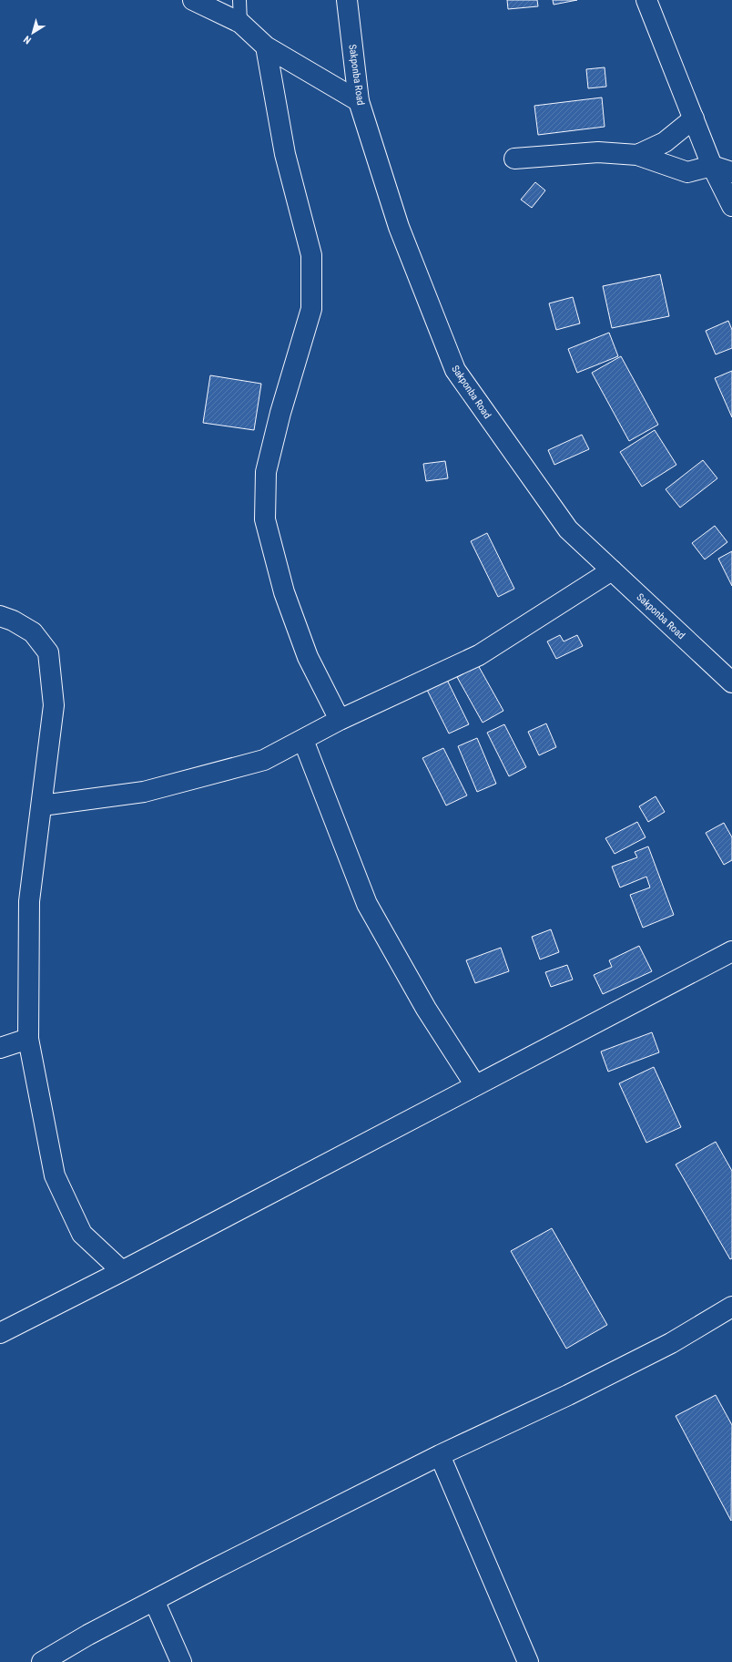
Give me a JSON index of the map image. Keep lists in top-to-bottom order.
{
  "streets": {
    "main road": ["Sakponba Road"]
  },
  "north": "bottom left"
}
